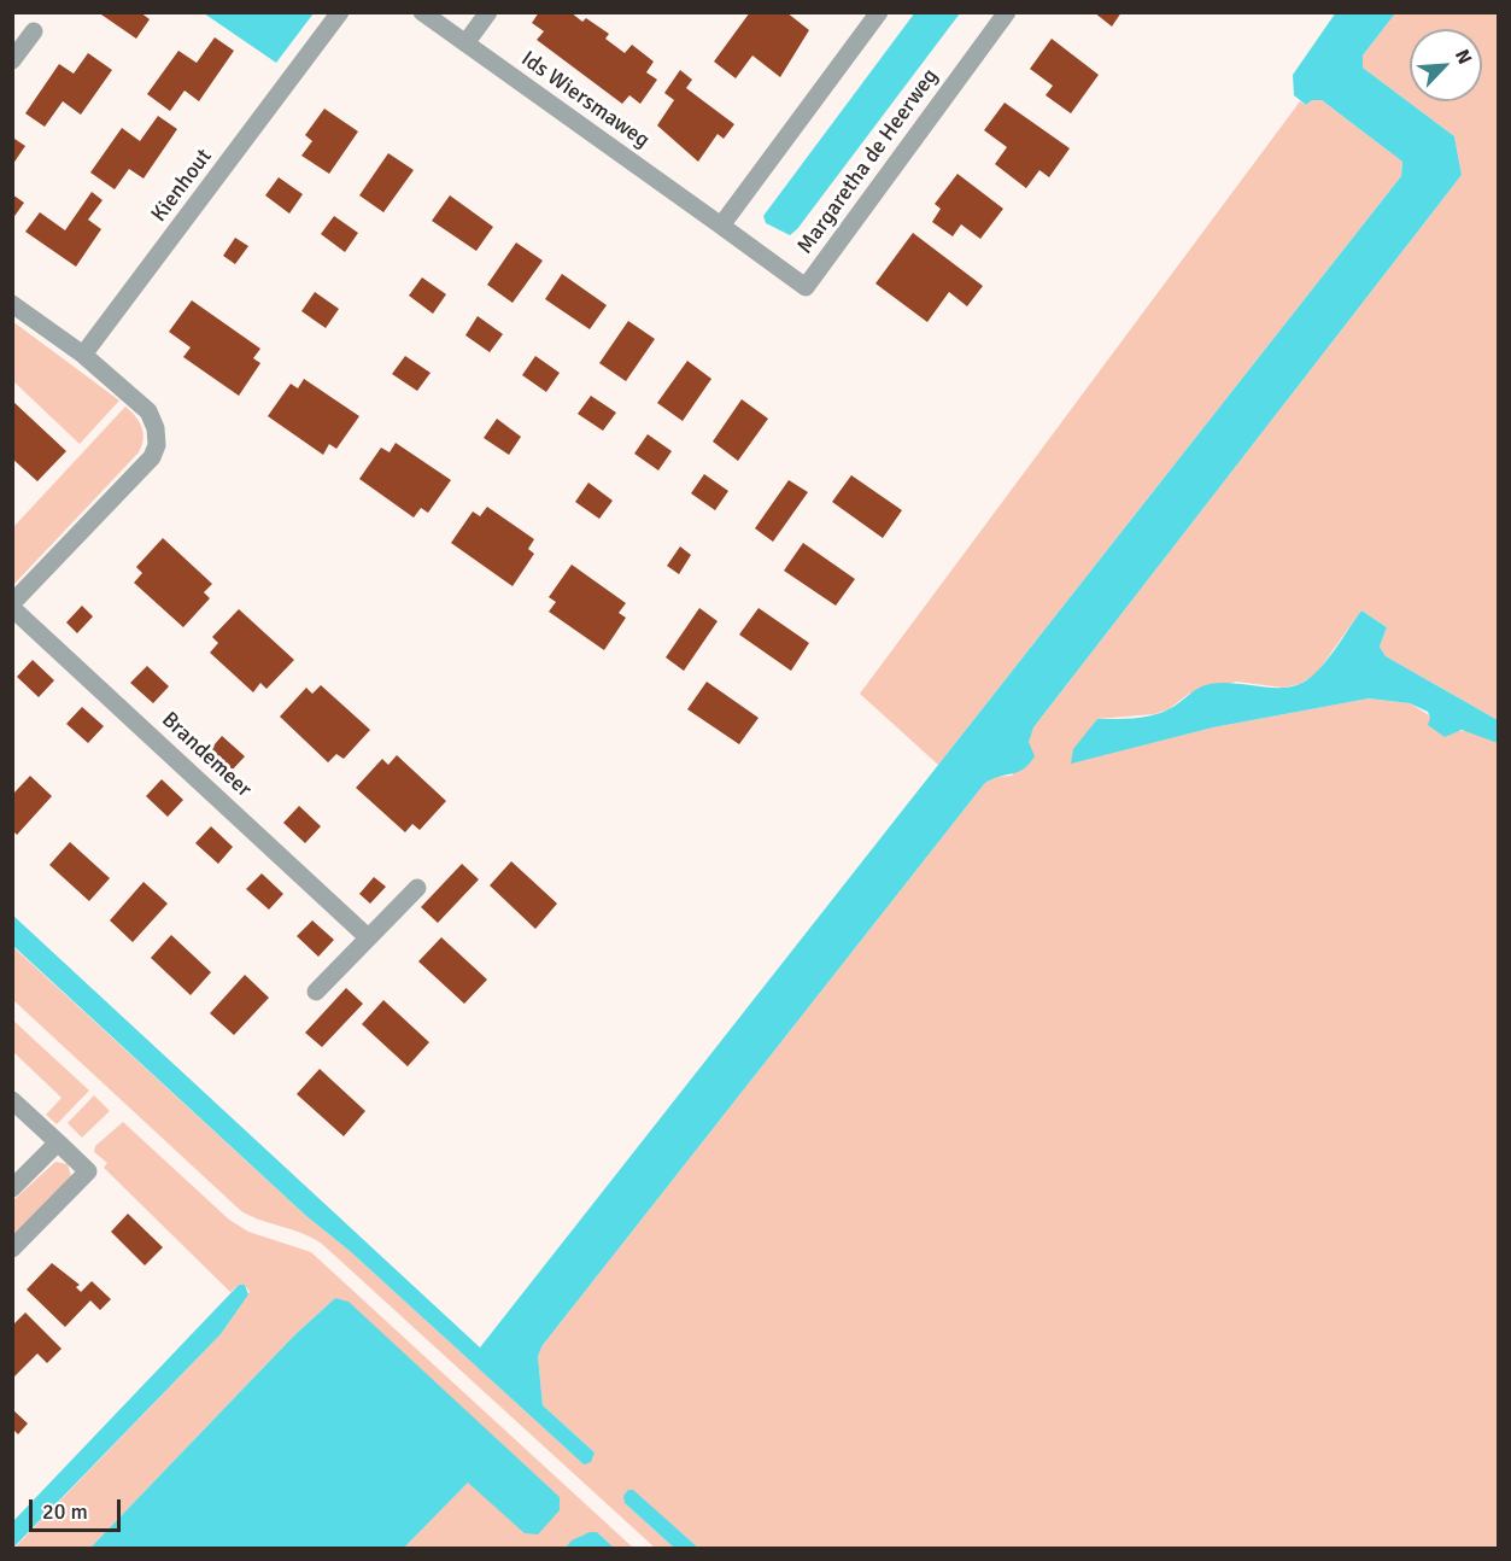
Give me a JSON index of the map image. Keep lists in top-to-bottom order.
{
  "streets": {
    "street": [
      "Ids Wiersmaweg",
      "Margaretha de Heerweg",
      "Kienhout",
      "Brandemeer"
    ]
  },
  "crossings": [
    ["Ids Wiersmaweg", "Margaretha de Heerweg"]
  ],
  "scale_bar": "20 m",
  "north": "top right"
}
